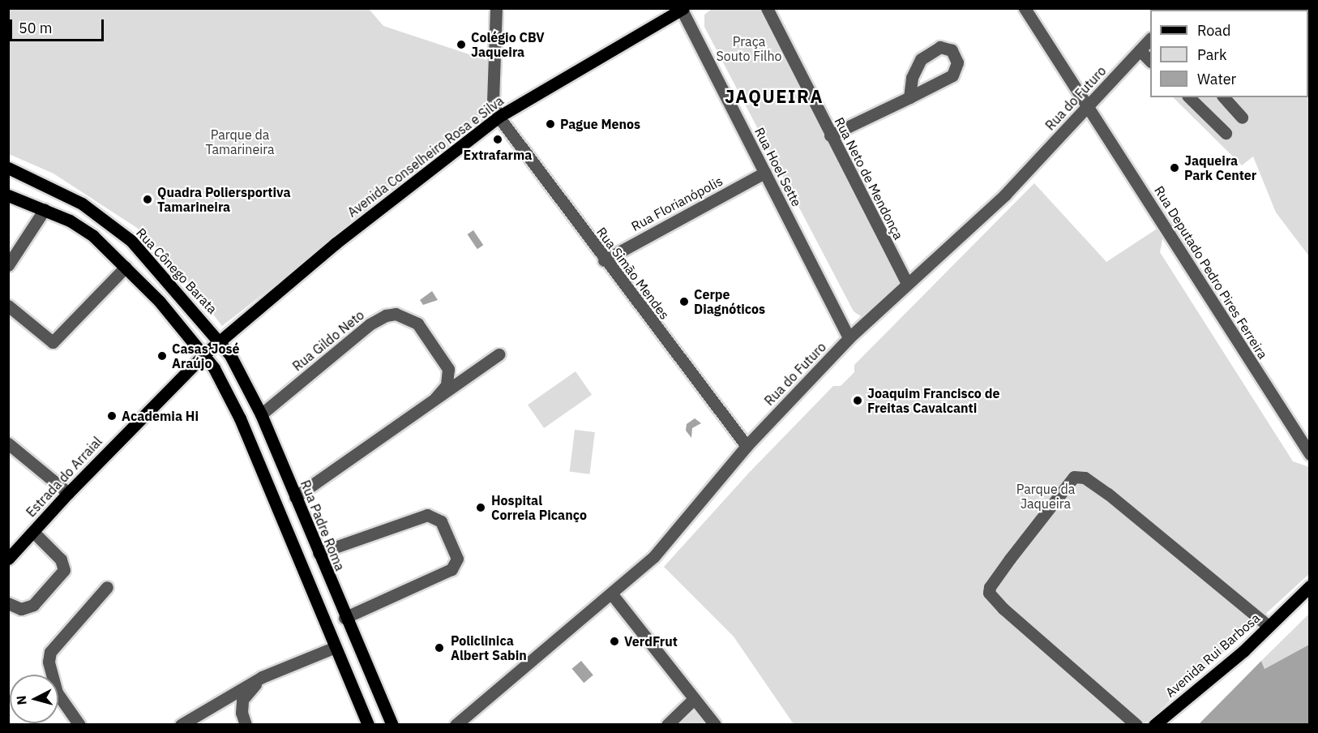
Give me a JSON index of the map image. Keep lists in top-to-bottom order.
{
  "streets": {
    "main road": [
      "Avenida Conselheiro Rosa e Silva",
      "Rua Cônego Barata",
      "Estrada do Arraial",
      "Rua Padre Roma",
      "Avenida Rui Barbosa"
    ],
    "street": [
      "Rua do Futuro",
      "Rua Hoel Sette",
      "Rua Neto de Mendonça",
      "Rua Florianópolis",
      "Rua Deputado Pedro Pires Ferreira",
      "Rua Simão Mendes",
      "Rua Gildo Neto"
    ]
  },
  "crossings": [
    ["Rua do Futuro", "Rua Hoel Sette"],
    ["Rua do Futuro", "Rua Neto de Mendonça"],
    ["Rua do Futuro", "Rua Deputado Pedro Pires Ferreira"],
    ["Rua do Futuro", "Rua Simão Mendes"],
    ["Avenida Conselheiro Rosa e Silva", "Rua Hoel Sette"],
    ["Avenida Conselheiro Rosa e Silva", "Rua Cônego Barata"],
    ["Avenida Conselheiro Rosa e Silva", "Rua Simão Mendes"],
    ["Avenida Conselheiro Rosa e Silva", "Estrada do Arraial"],
    ["Avenida Conselheiro Rosa e Silva", "Rua Padre Roma"],
    ["Rua Hoel Sette", "Rua Florianópolis"],
    ["Rua Florianópolis", "Rua Simão Mendes"],
    ["Rua Cônego Barata", "Rua Padre Roma"],
    ["Rua Gildo Neto", "Rua Padre Roma"]
  ],
  "districts": ["JAQUEIRA"],
  "parks": ["Praça Souto Filho", "Parque da Tamarineira", "Parque da Jaqueira"],
  "places": [
    "Colégio CBV Jaqueira",
    "Pague Menos",
    "Extrafarma",
    "Jaqueira Park Center",
    "Quadra Poliersportiva Tamarineira",
    "Cerpe Diagnóticos",
    "Casas José Araújo",
    "Joaquim Francisco de Freitas Cavalcanti",
    "Academia Hi",
    "Hospital Correia Picanço",
    "VerdFrut",
    "Policlinica Albert Sabin"
  ],
  "legend": ["Road", "Park", "Water"],
  "scale_bar": "50 m",
  "north": "left"
}
